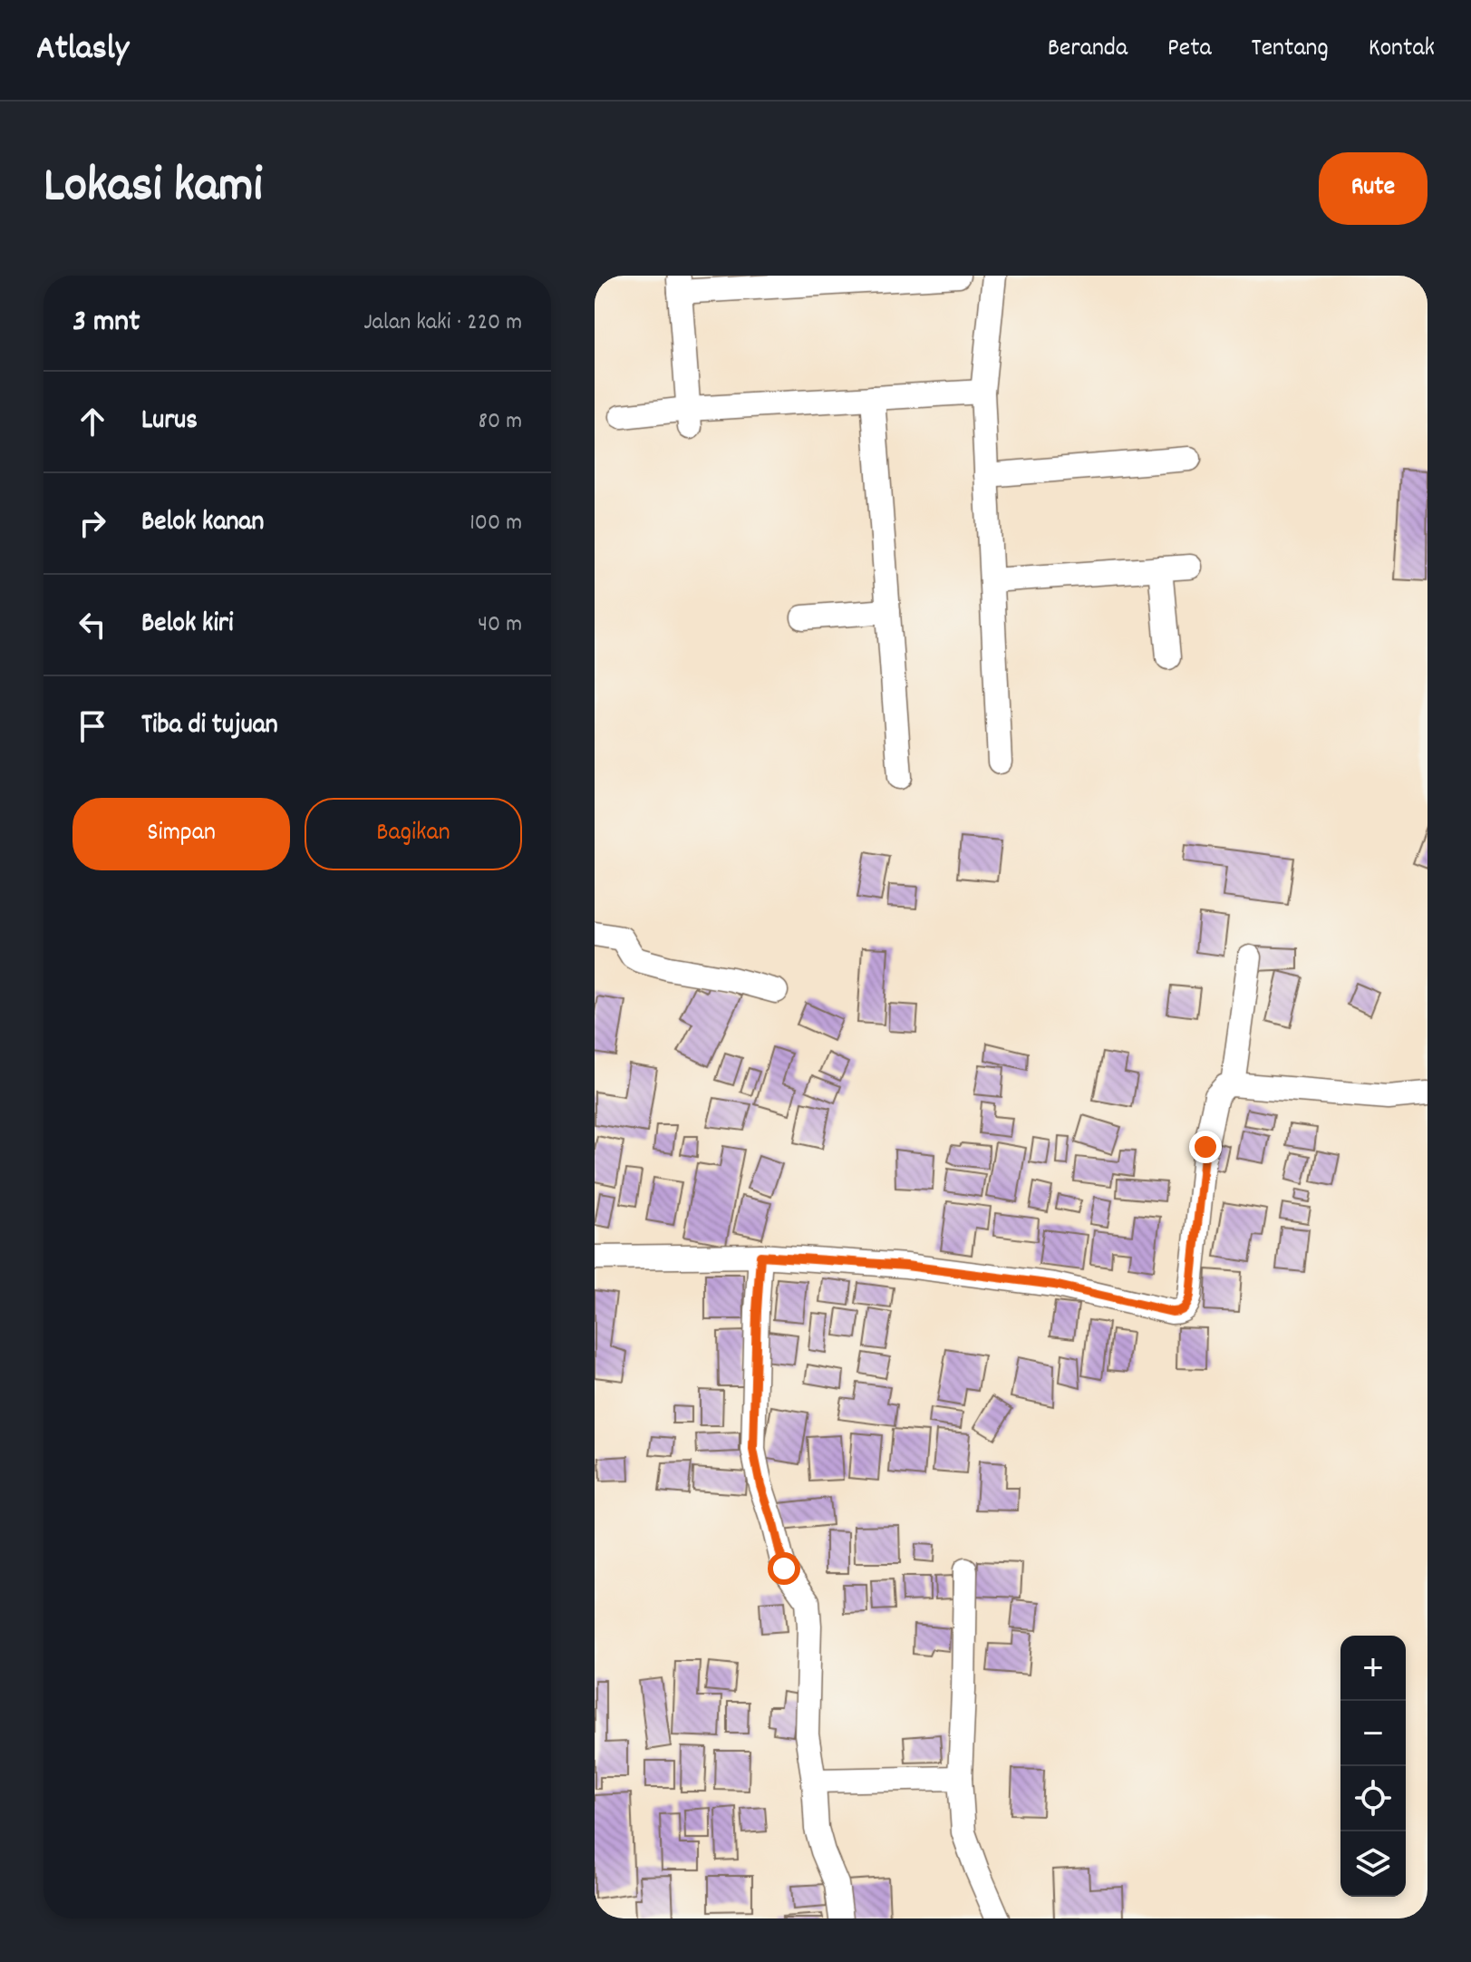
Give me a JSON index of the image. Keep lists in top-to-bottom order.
{
  "page": {
    "header": "Atlasly",
    "nav": [
      "Beranda",
      "Peta",
      "Tentang",
      "Kontak"
    ],
    "title": "Lokasi kami",
    "buttons": [
      "Rute",
      ["Simpan", "Bagikan"]
    ],
    "heading": ["3 mnt", "Jalan kaki · 220 m"],
    "list": [
      ["Lurus", "80 m"],
      ["Belok kanan", "100 m"],
      ["Belok kiri", "40 m"],
      "Tiba di tujuan"
    ],
    "map_buttons": ["+", "−"]
  }
}
